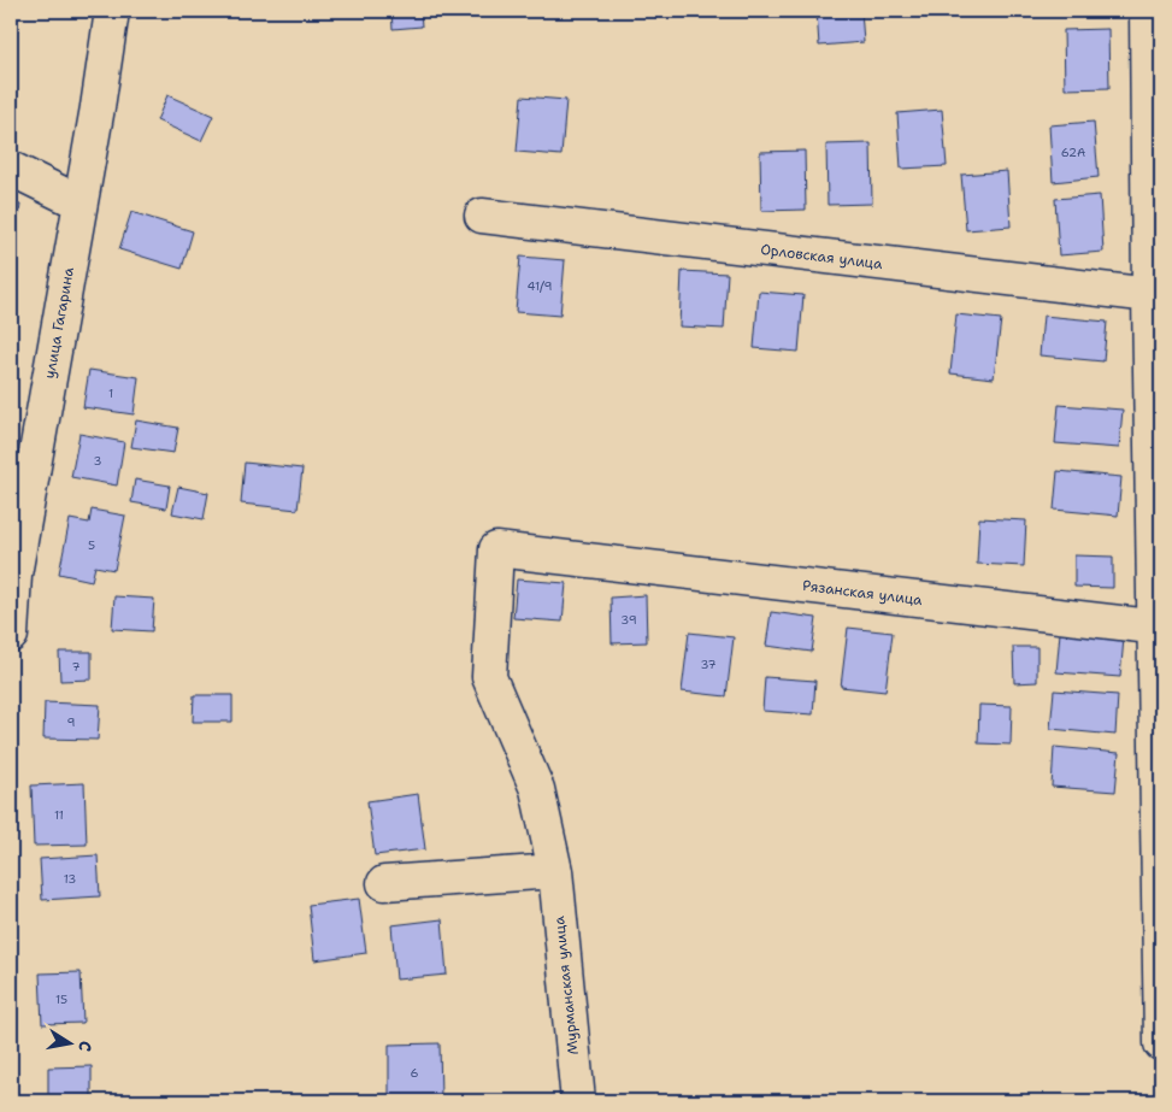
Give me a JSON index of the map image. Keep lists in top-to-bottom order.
{
  "streets": {
    "street": [
      "Орловская улица",
      "улица Гагарина",
      "Рязанская улица",
      "Мурманская улица"
    ]
  },
  "crossings": [
    ["Рязанская улица", "Мурманская улица"]
  ],
  "house_numbers": [
    "62А",
    "41/9",
    "1",
    "3",
    "5",
    "39",
    "37",
    "7",
    "9",
    "11",
    "13",
    "15",
    "6"
  ],
  "north": "right"
}
